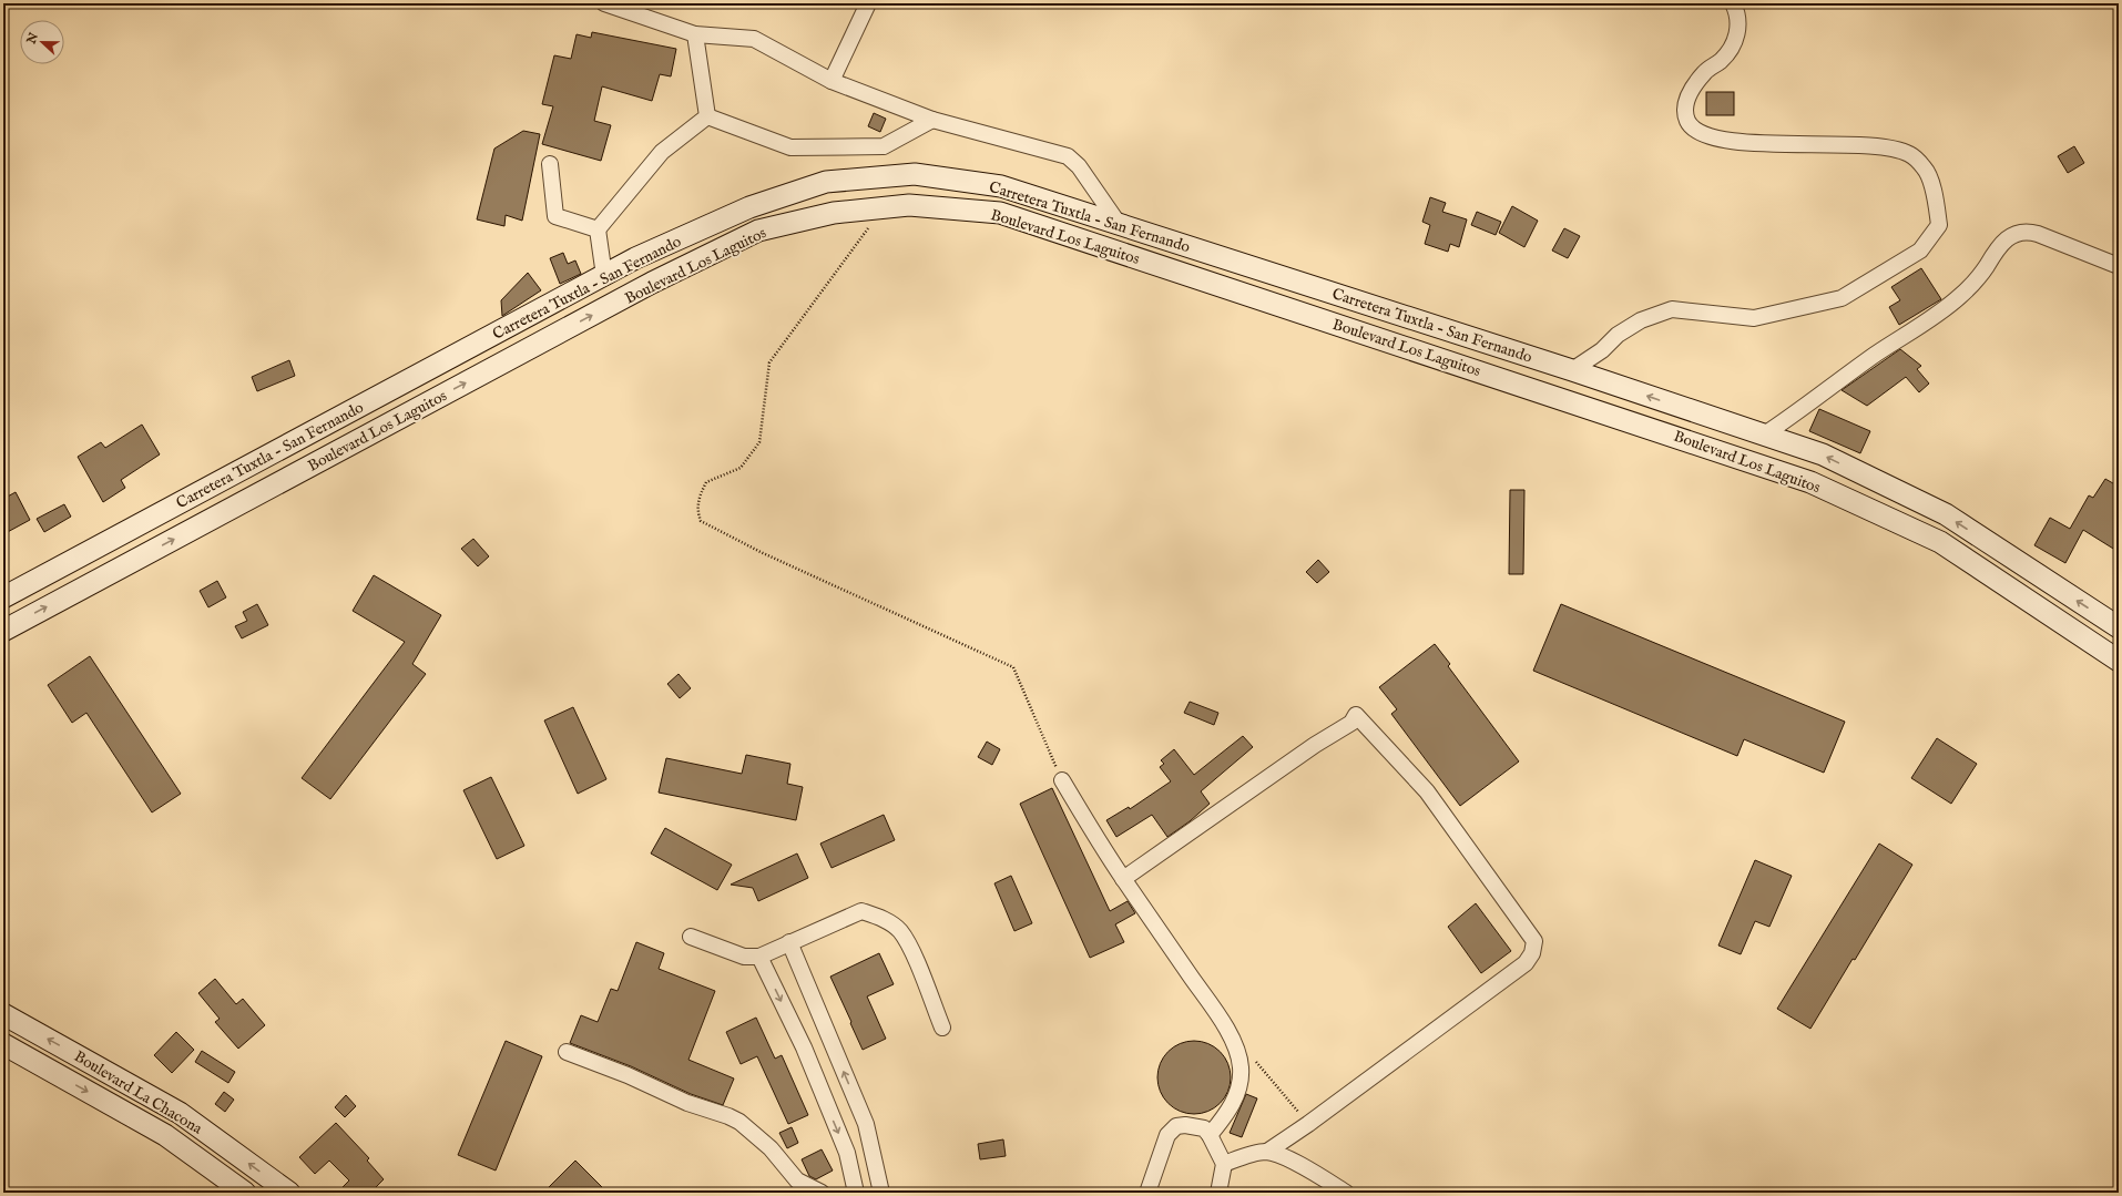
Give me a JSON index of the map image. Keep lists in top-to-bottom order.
{
  "streets": {
    "main road": ["Carretera Tuxtla - San Fernando", "Boulevard Los Laguitos", "Boulevard La Chacona"]
  },
  "one_way": ["Boulevard Los Laguitos"],
  "north": "left"
}
